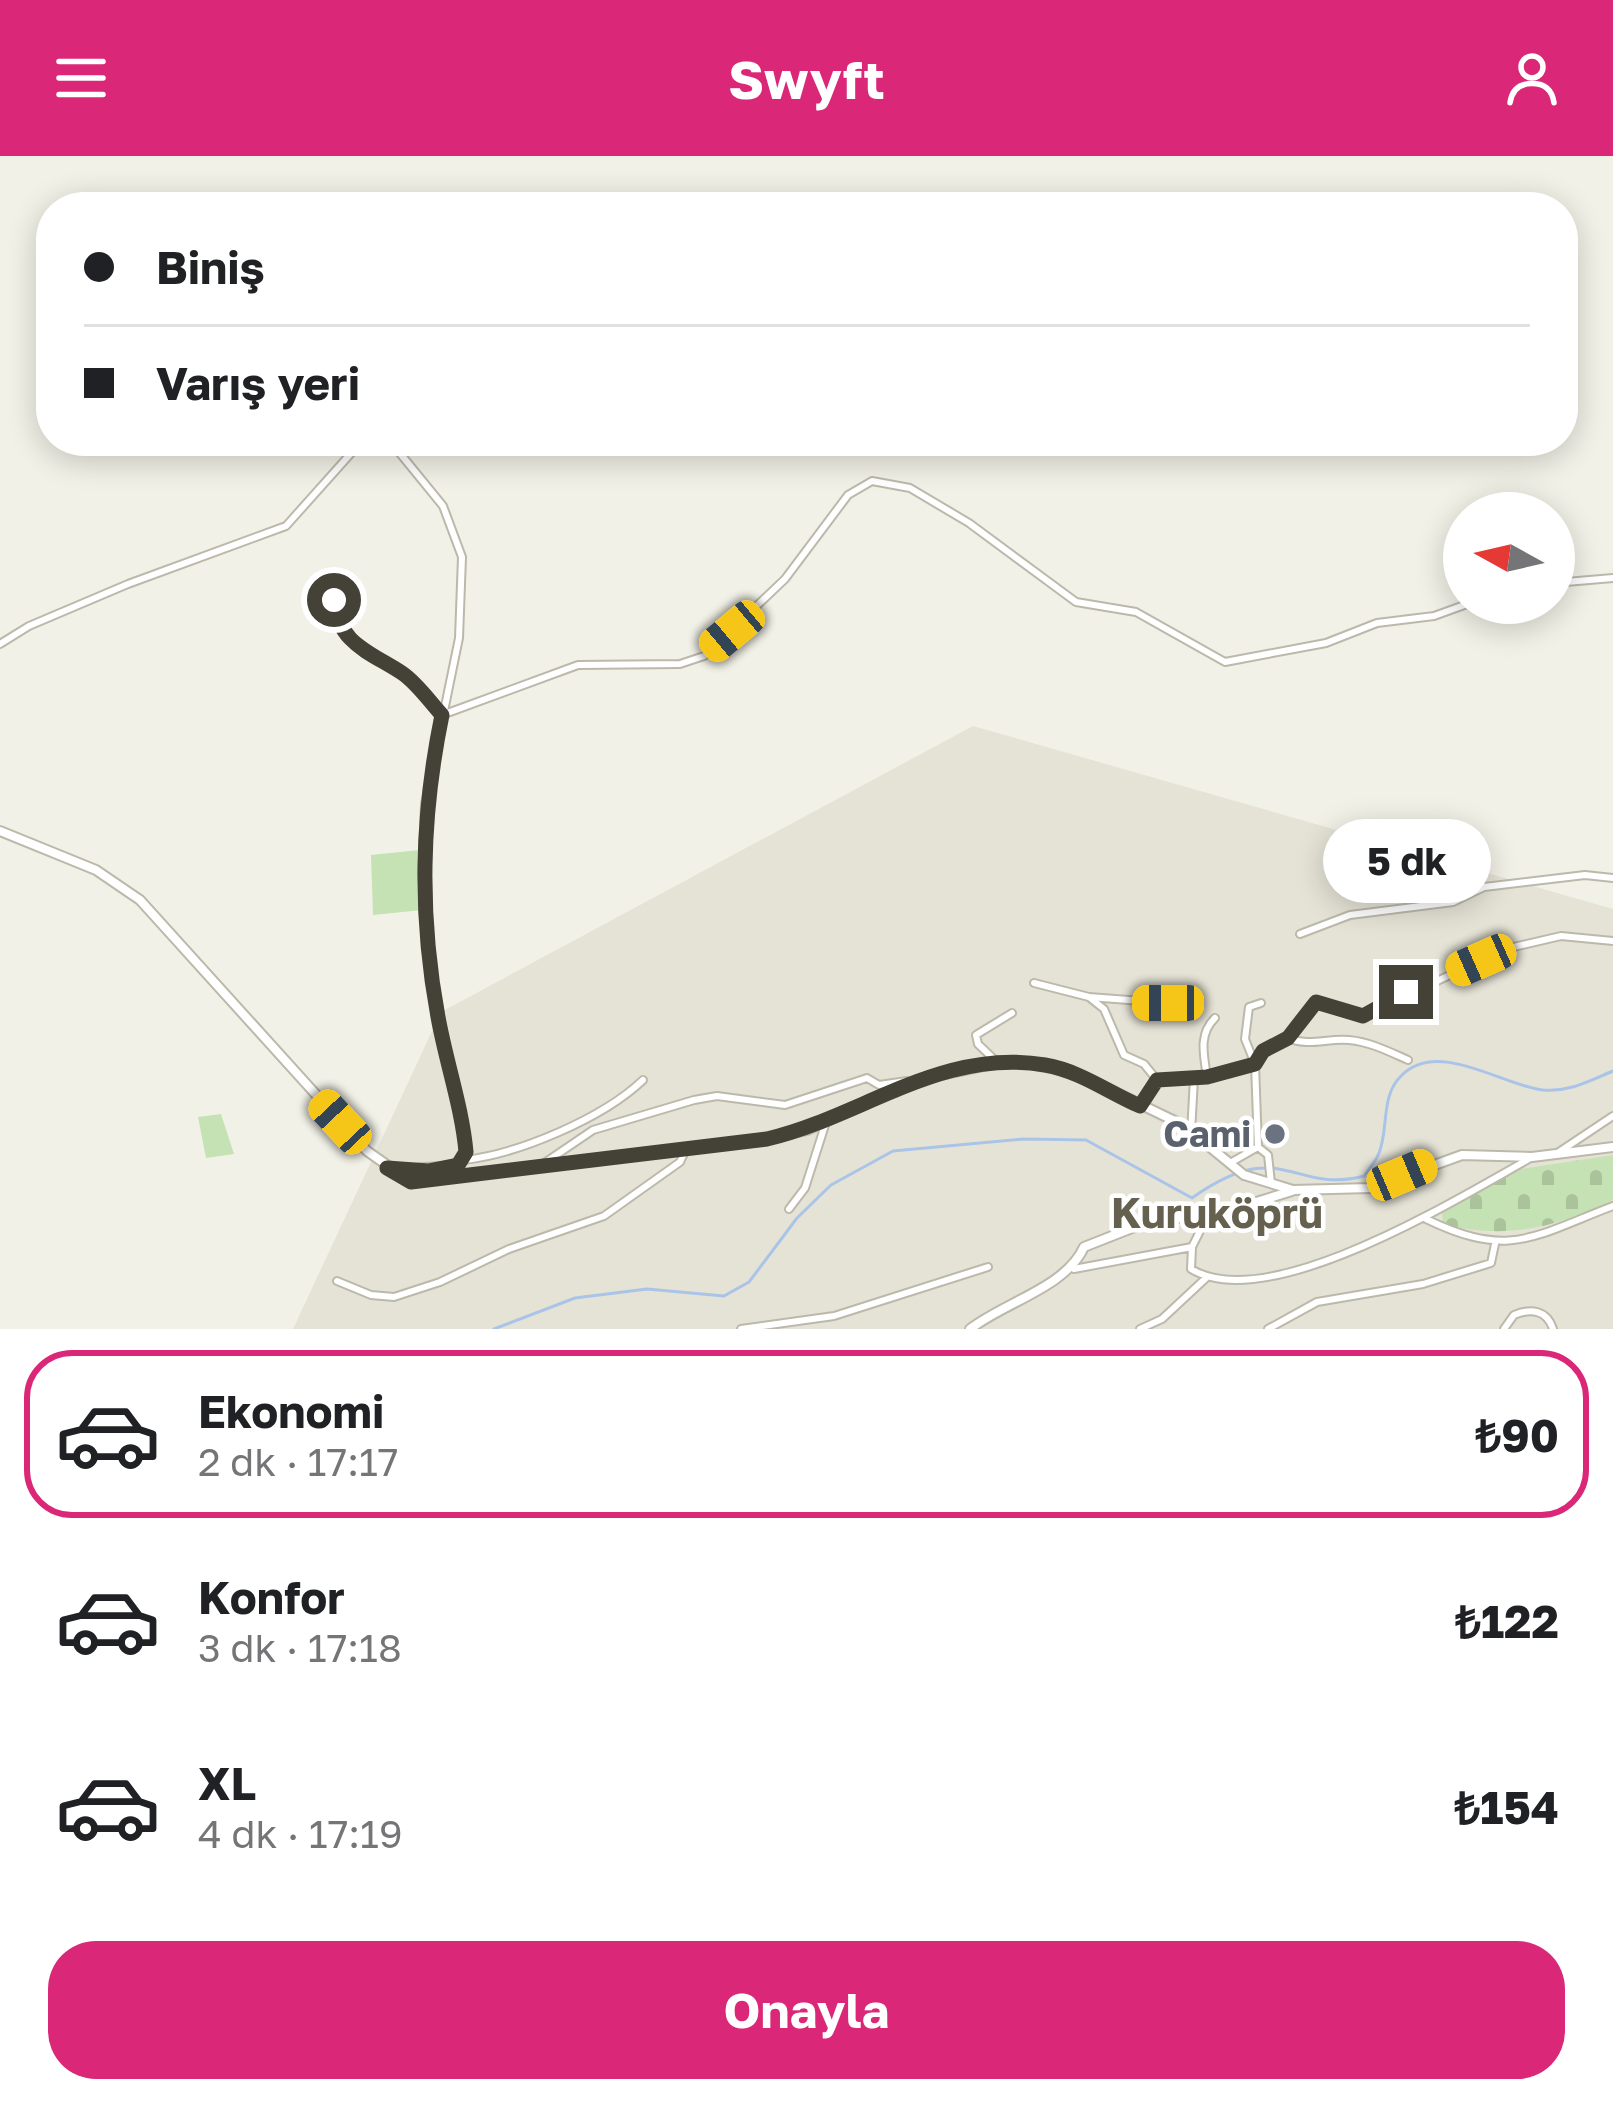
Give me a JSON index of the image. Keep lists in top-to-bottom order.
{
  "districts": ["Kuruköprü"],
  "places": ["Cami"],
  "north": "left",
  "page": {
    "header": "Swyft",
    "banner": ["Biniş", "Varış yeri"],
    "bubble": "5 dk",
    "list": [
      {
        "name": "Ekonomi",
        "note": "2 dk · 17:17",
        "value": "₺90"
      },
      {
        "name": "Konfor",
        "note": "3 dk · 17:18",
        "value": "₺122"
      },
      {
        "name": "XL",
        "note": "4 dk · 17:19",
        "value": "₺154"
      }
    ],
    "buttons": "Onayla"
  }
}
